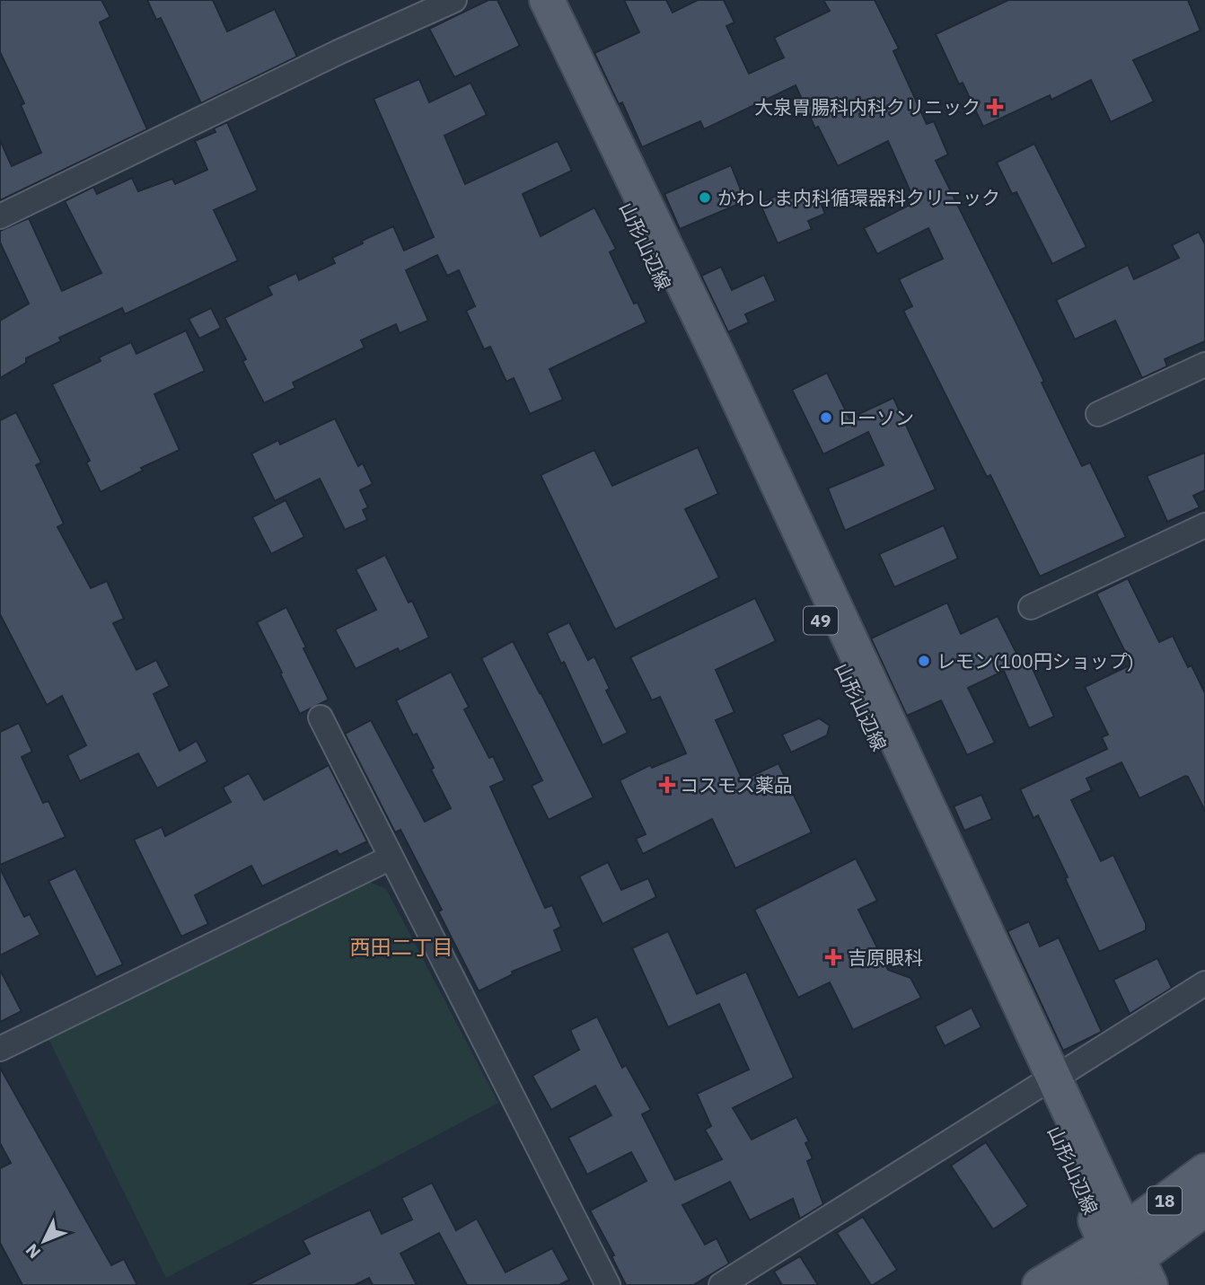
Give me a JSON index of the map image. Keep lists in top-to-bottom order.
{
  "streets": {
    "main road": ["山形山辺線", "49", "18"]
  },
  "crossings": [
    ["山形山辺線", "18"]
  ],
  "districts": ["西田二丁目"],
  "places": {
    "health": ["大泉胃腸科内科クリニック", "コスモス薬品", "吉原眼科"],
    "other": ["かわしま内科循環器科クリニック", "ローソン", "レモン(100円ショップ)"]
  },
  "north": "bottom left"
}
